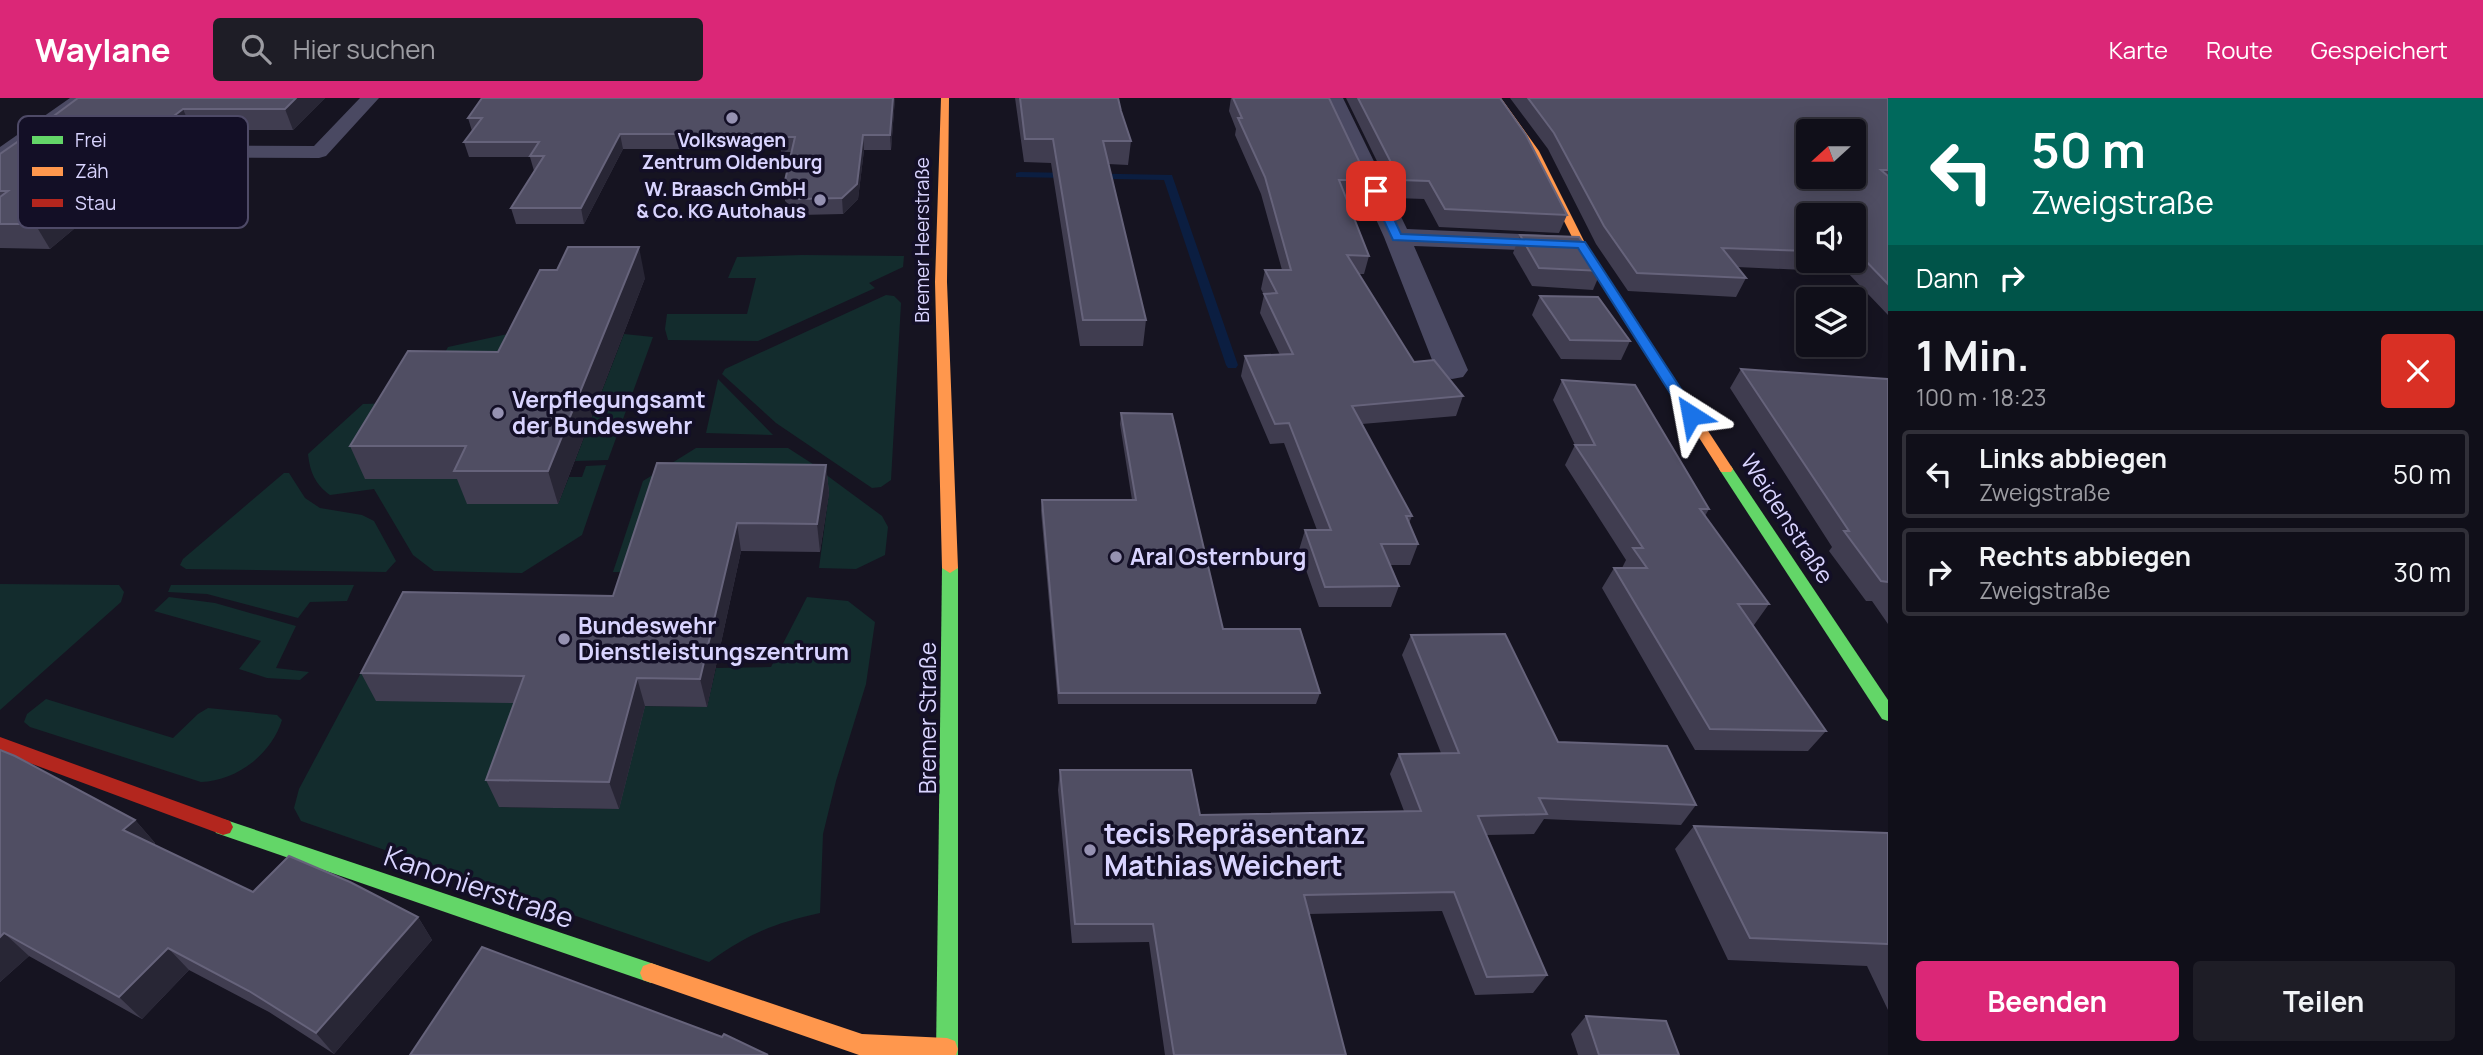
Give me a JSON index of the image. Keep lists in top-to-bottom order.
{
  "streets": {
    "street": [
      "Bremer Heerstraße",
      "Weidenstraße",
      "Bremer Straße",
      "Kanonierstraße"
    ]
  },
  "crossings": [
    ["Bremer Heerstraße", "Bremer Straße"],
    ["Bremer Straße", "Kanonierstraße"]
  ],
  "places": [
    "Volkswagen Zentrum Oldenburg",
    "W. Braasch GmbH & Co. KG Autohaus",
    "Verpflegungsamt der Bundeswehr",
    "Aral Osternburg",
    "Bundeswehr Dienstleistungszentrum",
    "tecis Repräsentanz Mathias Weichert"
  ],
  "legend": ["Frei", "Zäh", "Stau"],
  "north": "left",
  "page": {
    "header": "Waylane",
    "search": "Hier suchen",
    "nav": ["Karte", "Route", "Gespeichert"],
    "turn": ["50 m", "Zweigstraße"],
    "then": "Dann",
    "heading": ["1 Min.", "100 m · 18:23"],
    "list": [
      {
        "name": "Links abbiegen",
        "note": "Zweigstraße",
        "value": "50 m"
      },
      {
        "name": "Rechts abbiegen",
        "note": "Zweigstraße",
        "value": "30 m"
      }
    ],
    "buttons": ["Beenden", "Teilen"]
  }
}
